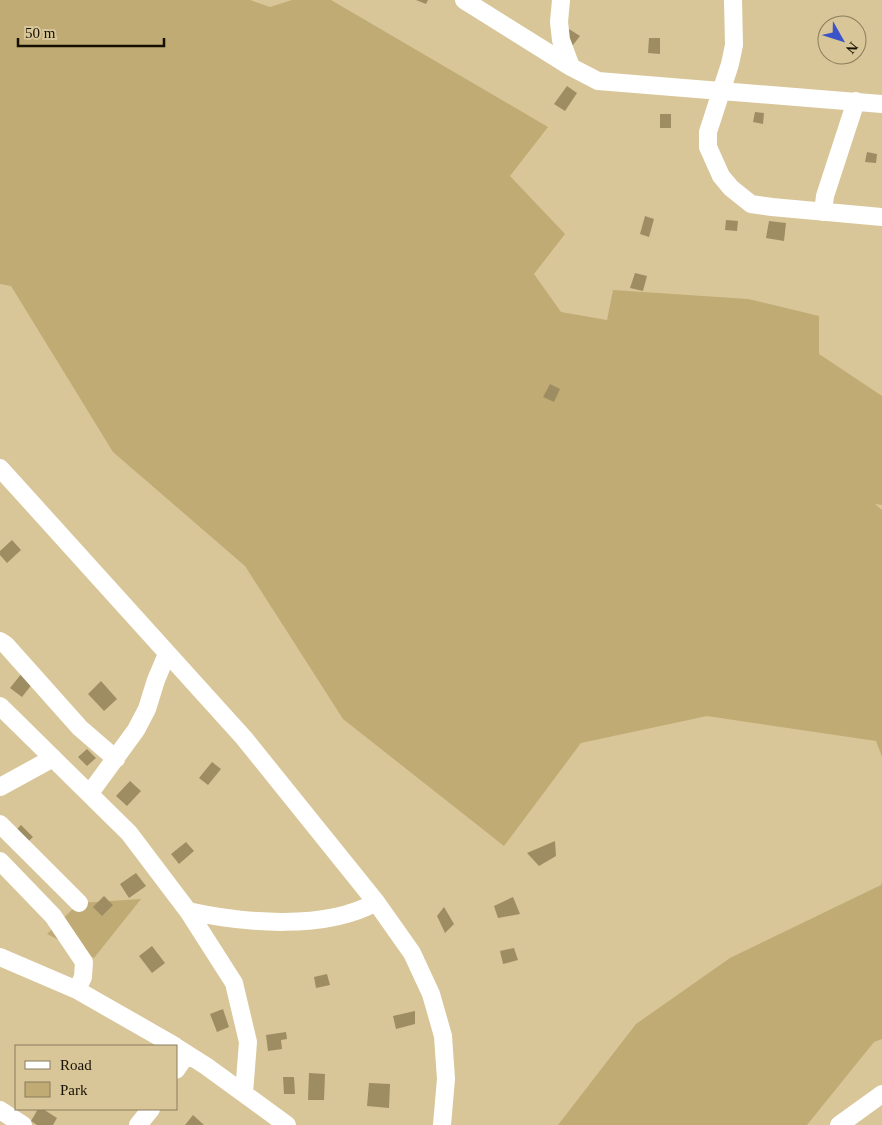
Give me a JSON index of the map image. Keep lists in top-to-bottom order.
{
  "legend": ["Road", "Park"],
  "scale_bar": "50 m",
  "north": "bottom right"
}
